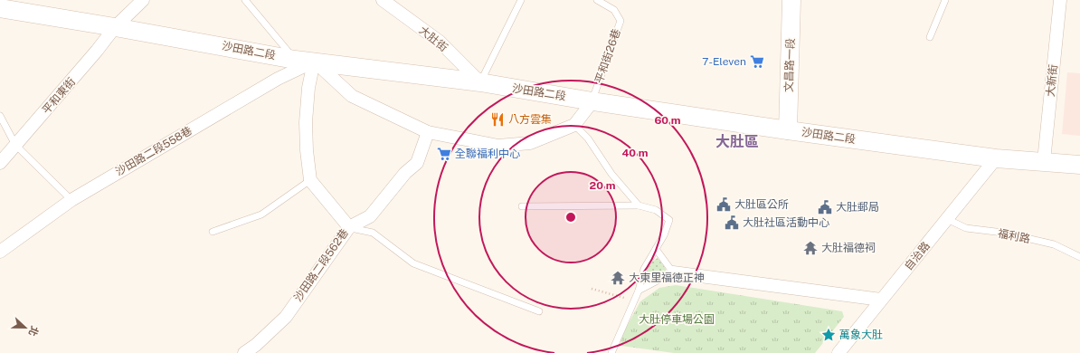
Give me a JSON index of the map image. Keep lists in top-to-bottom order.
{
  "streets": {
    "street": [
      "大肚街",
      "沙田路二段",
      "文昌路一段",
      "大新街",
      "平和東街",
      "沙田路二段558巷",
      "自治路",
      "沙田路二段562巷"
    ],
    "lane": ["平和街26巷", "福利路"]
  },
  "crossings": [
    ["大肚街", "沙田路二段"],
    ["沙田路二段", "平和街26巷"],
    ["沙田路二段", "文昌路一段"],
    ["沙田路二段", "大新街"],
    ["沙田路二段", "平和東街"],
    ["沙田路二段", "沙田路二段558巷"],
    ["沙田路二段", "自治路"],
    ["福利路", "自治路"]
  ],
  "districts": ["大肚區"],
  "parks": ["大肚停車場公園"],
  "places": {
    "supermarket": ["7-Eleven", "全聯福利中心"],
    "restaurant": ["八方雲集"],
    "public building": ["大肚區公所", "大肚郵局", "大肚社區活動中心"],
    "temple": ["大肚福德祠", "大東里福德正神"],
    "place": ["萬象大肚"]
  },
  "north": "right",
  "rings": ["60 m", "40 m", "20 m"]
}
